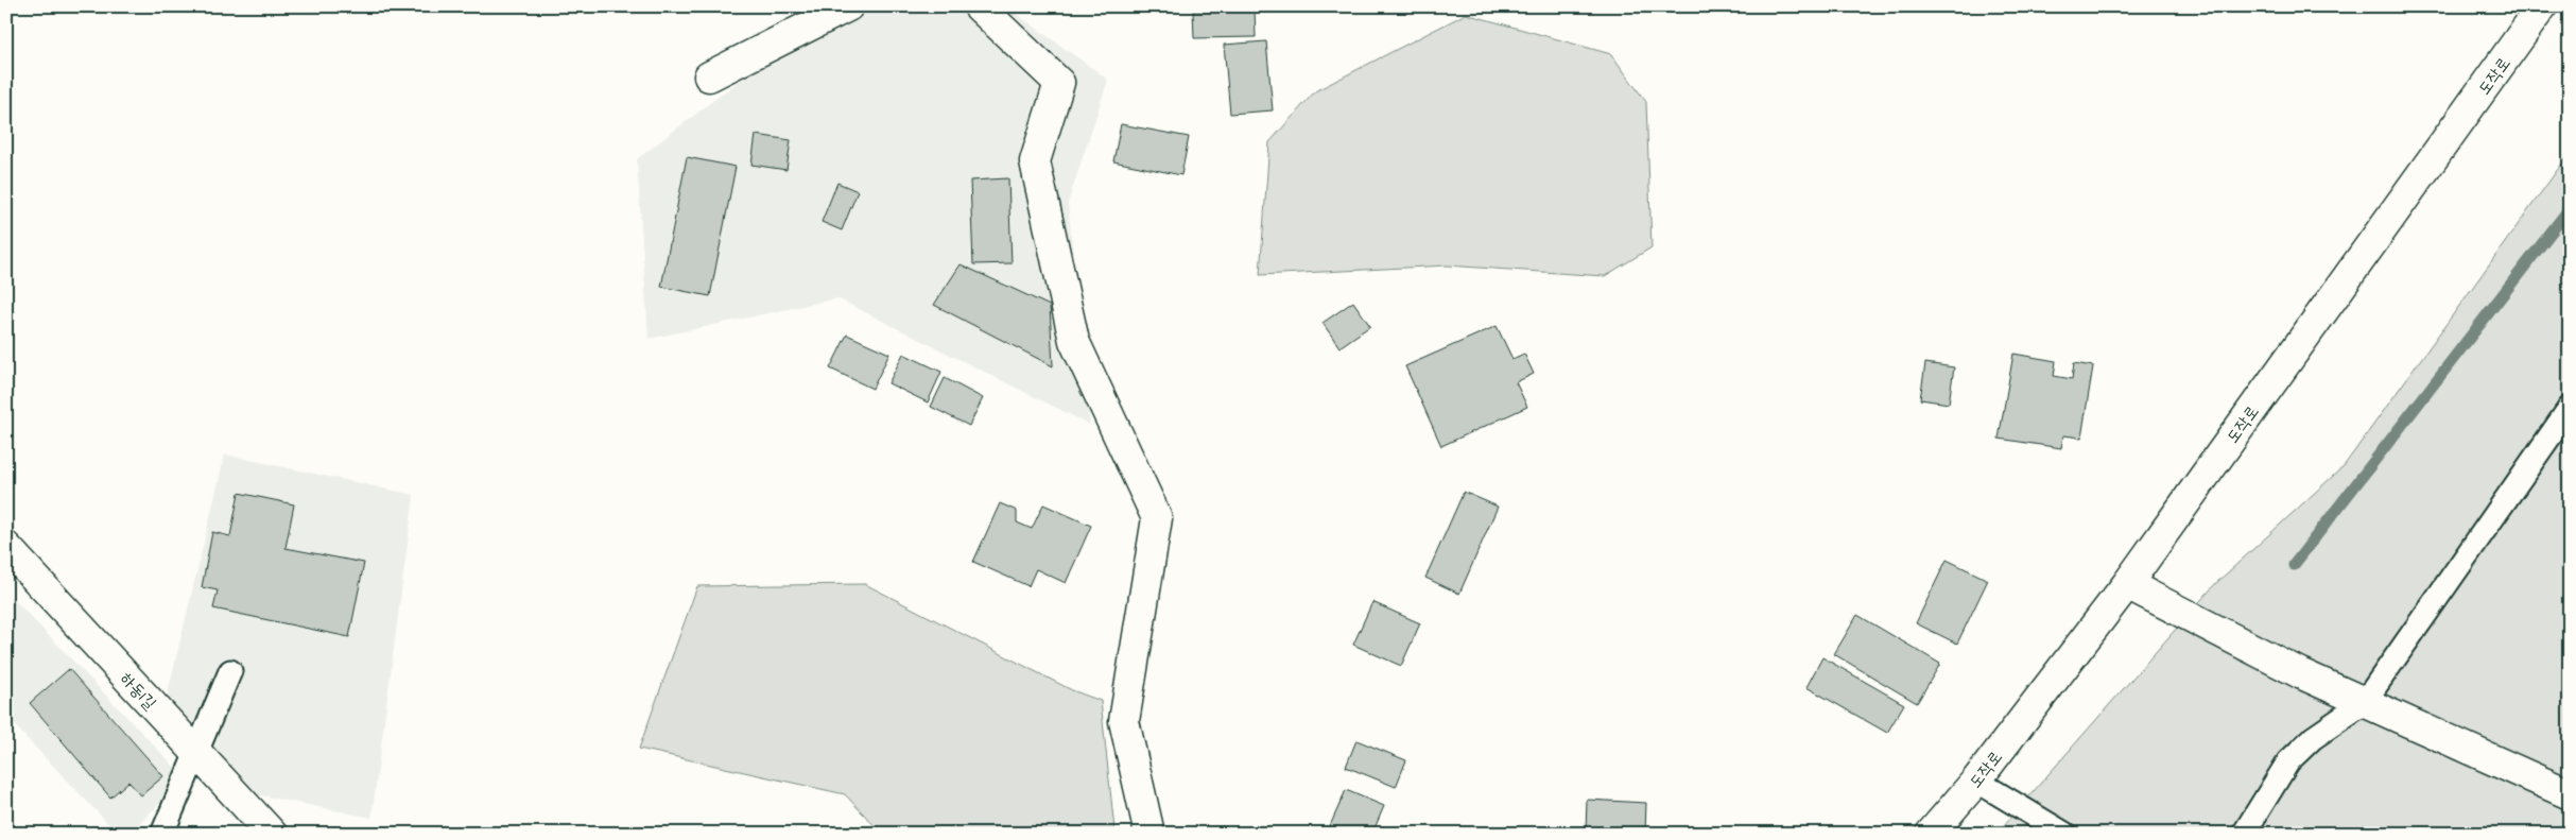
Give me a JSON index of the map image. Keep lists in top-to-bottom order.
{
  "streets": {
    "street": ["도작로", "하동1길"]
  }
}
